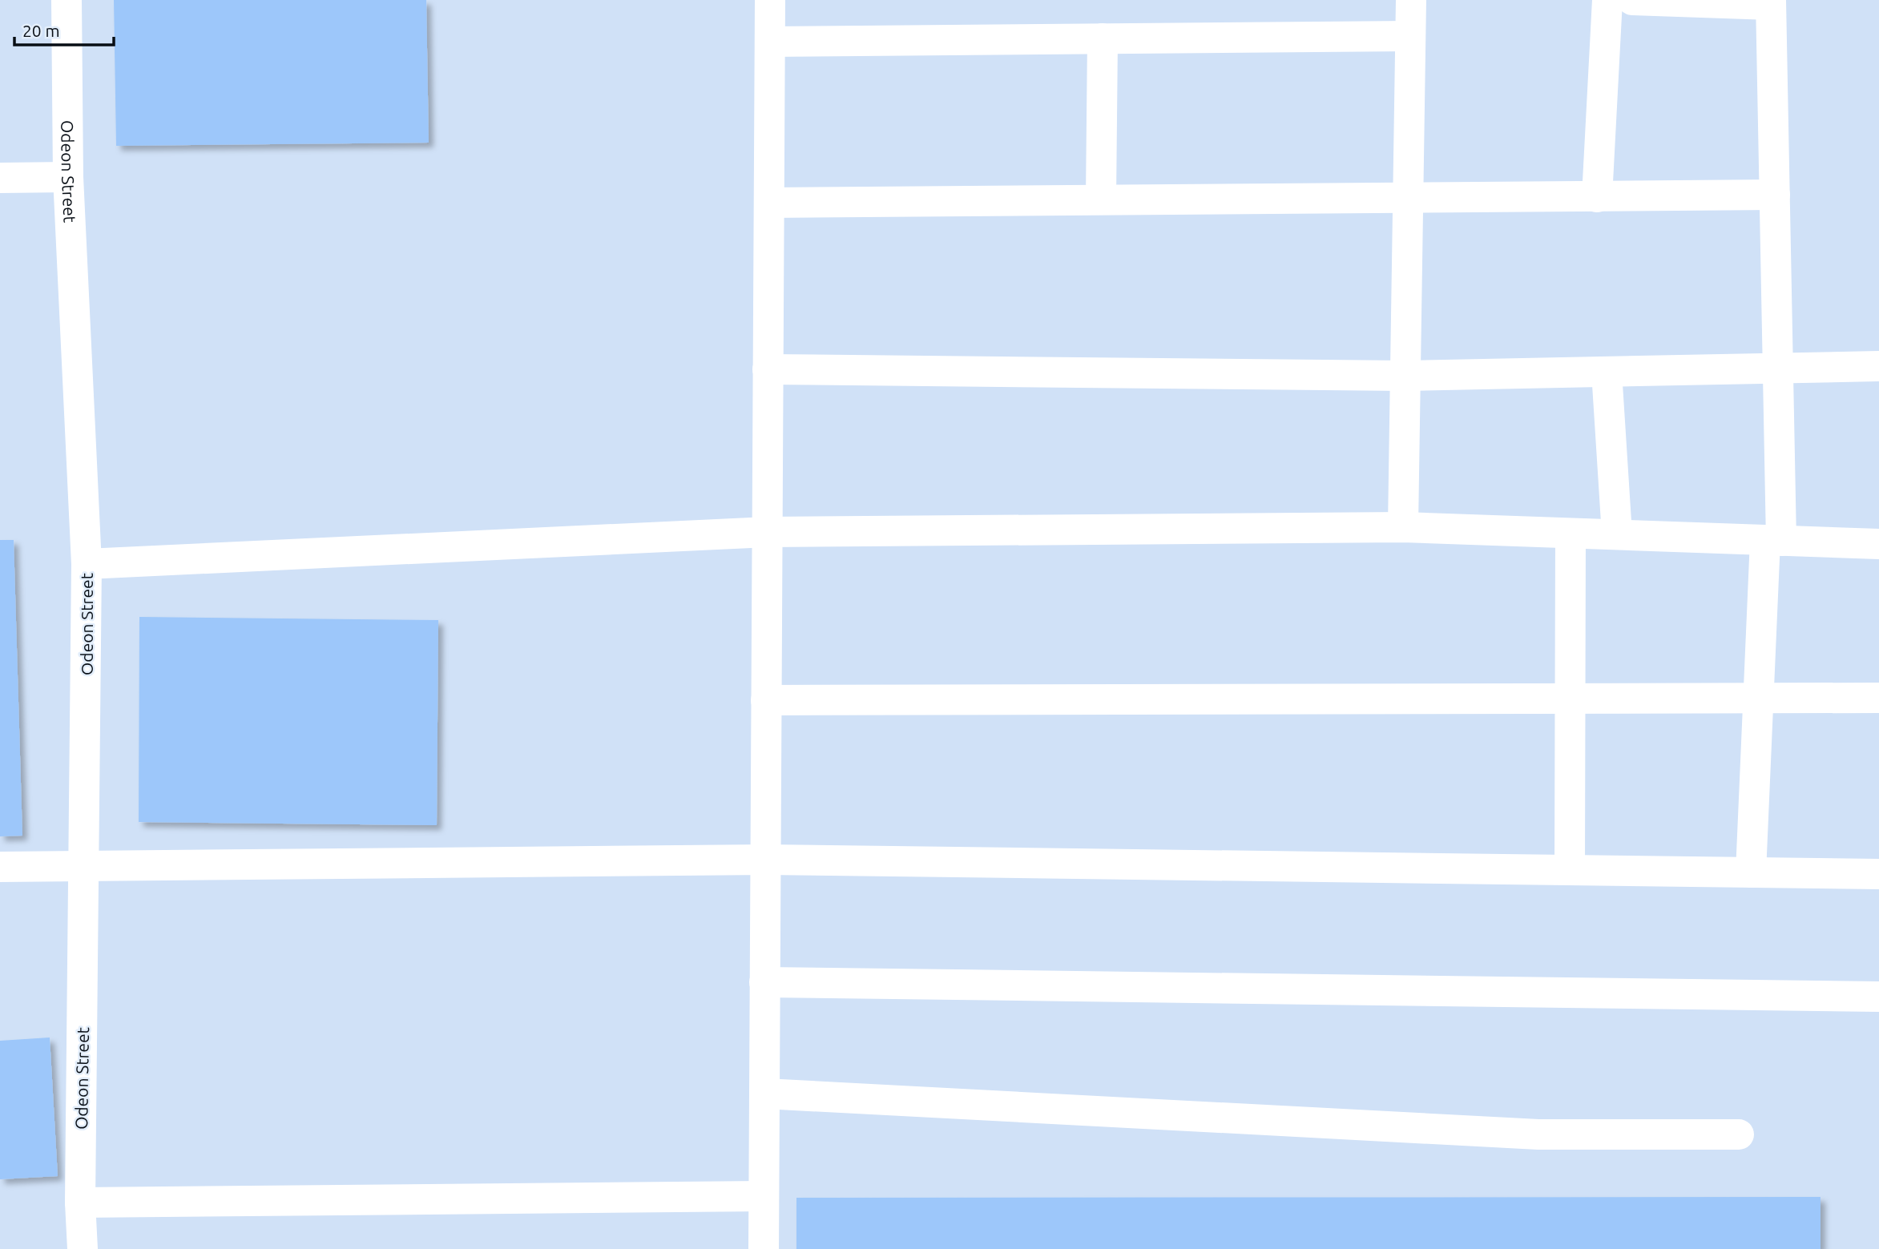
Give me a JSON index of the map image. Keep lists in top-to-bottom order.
{
  "streets": {
    "street": ["Odeon Street"]
  },
  "scale_bar": "20 m"
}
